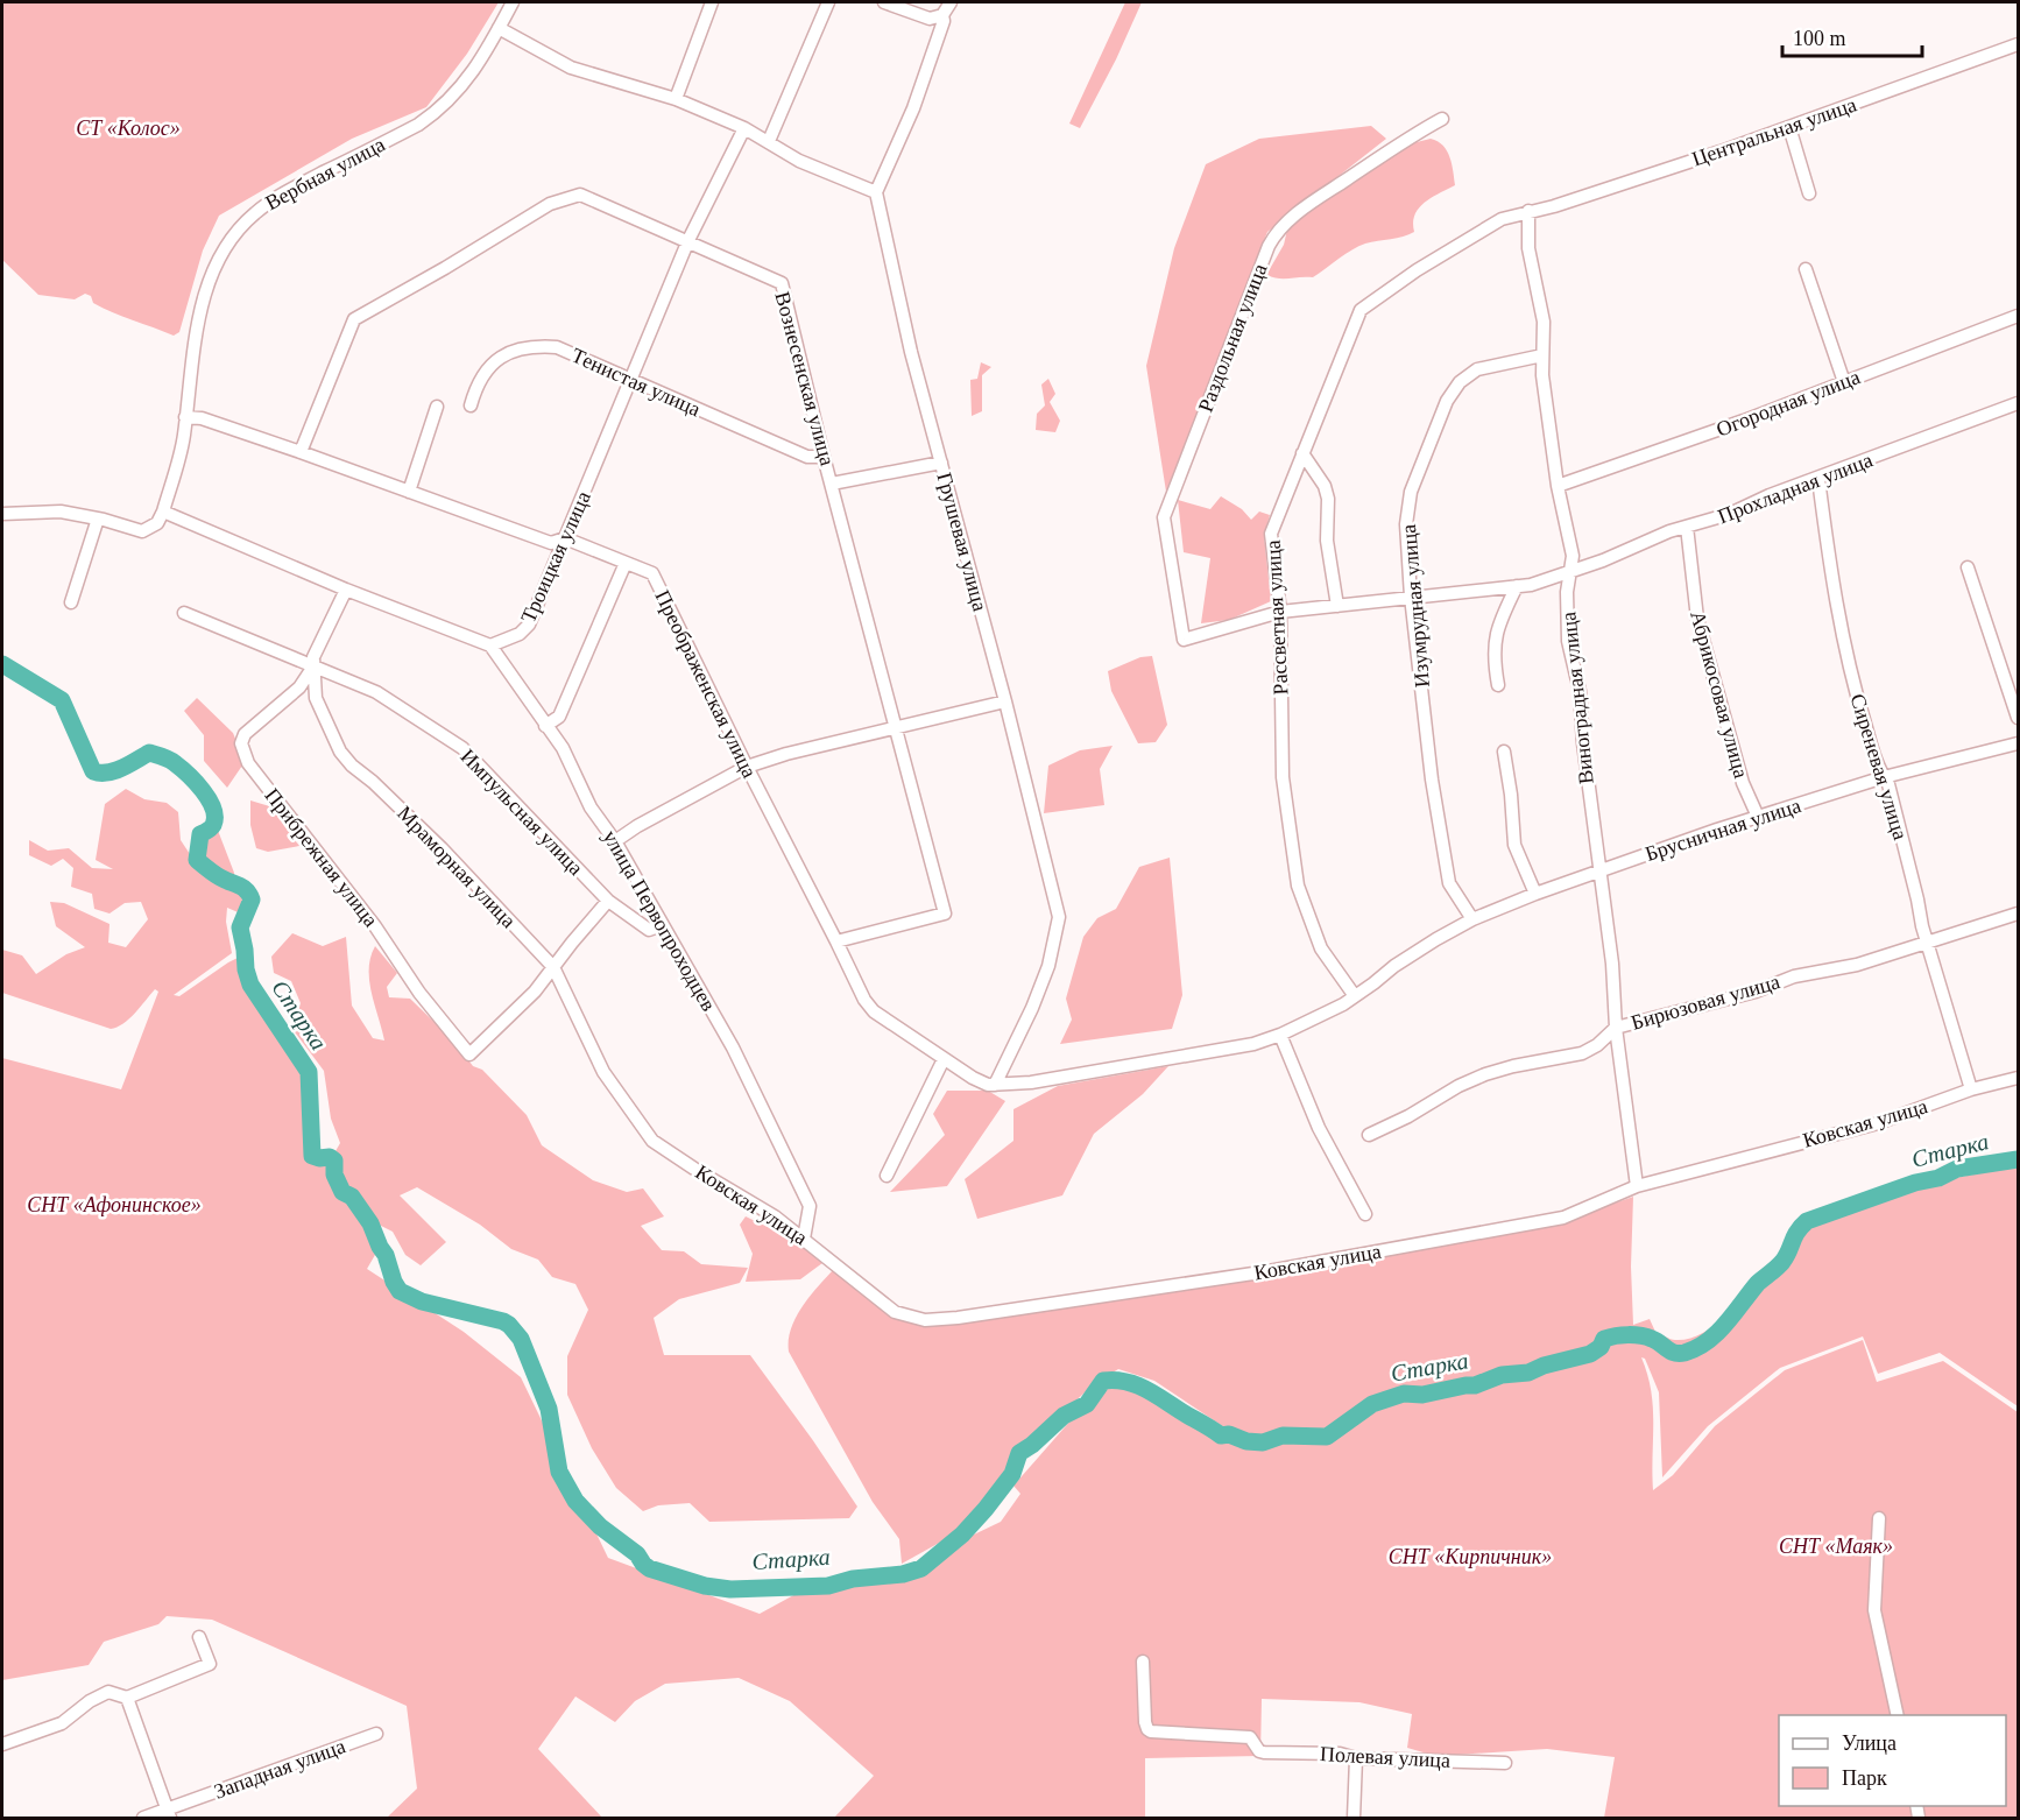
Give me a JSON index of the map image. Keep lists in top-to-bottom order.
{
  "streets": {
    "street": [
      "Центральная улица",
      "Вербная улица",
      "Раздольная улица",
      "Вознесенская улица",
      "Тенистая улица",
      "Огородная улица",
      "Прохладная улица",
      "Грушевая улица",
      "Троицкая улица",
      "Изумрудная улица",
      "Рассветная улица",
      "Преображенская улица",
      "Абрикосовая улица",
      "Виноградная улица",
      "Сиреневая улица",
      "Импульсная улица",
      "Брусничная улица",
      "Прибрежная улица",
      "Мраморная улица",
      "улица Первопроходцев",
      "Бирюзовая улица",
      "Ковская улица",
      "Полевая улица",
      "Западная улица"
    ]
  },
  "crossings": [
    ["Центральная улица", "Рассветная улица"],
    ["Центральная улица", "Виноградная улица"],
    ["Вербная улица", "Преображенская улица"],
    ["Раздольная улица", "Прохладная улица"],
    ["Вознесенская улица", "Тенистая улица"],
    ["Вознесенская улица", "Троицкая улица"],
    ["Вознесенская улица", "Преображенская улица"],
    ["Тенистая улица", "Троицкая улица"],
    ["Огородная улица", "Виноградная улица"],
    ["Прохладная улица", "Изумрудная улица"],
    ["Прохладная улица", "Рассветная улица"],
    ["Прохладная улица", "Абрикосовая улица"],
    ["Прохладная улица", "Виноградная улица"],
    ["Прохладная улица", "Сиреневая улица"],
    ["Грушевая улица", "Преображенская улица"],
    ["Грушевая улица", "Брусничная улица"],
    ["Троицкая улица", "Преображенская улица"],
    ["Троицкая улица", "улица Первопроходцев"],
    ["Изумрудная улица", "Виноградная улица"],
    ["Изумрудная улица", "Брусничная улица"],
    ["Рассветная улица", "Виноградная улица"],
    ["Рассветная улица", "Брусничная улица"],
    ["Преображенская улица", "Брусничная улица"],
    ["Абрикосовая улица", "Брусничная улица"],
    ["Виноградная улица", "Брусничная улица"],
    ["Виноградная улица", "Бирюзовая улица"],
    ["Виноградная улица", "Ковская улица"],
    ["Сиреневая улица", "Брусничная улица"],
    ["Сиреневая улица", "Бирюзовая улица"],
    ["Сиреневая улица", "Ковская улица"],
    ["Импульсная улица", "Прибрежная улица"],
    ["Импульсная улица", "Мраморная улица"],
    ["Импульсная улица", "улица Первопроходцев"],
    ["Прибрежная улица", "Мраморная улица"],
    ["Мраморная улица", "Ковская улица"],
    ["улица Первопроходцев", "Ковская улица"]
  ],
  "water": ["Старка"],
  "parks": [
    "СТ «Колос»",
    "СНТ «Афонинское»",
    "СНТ «Маяк»",
    "СНТ «Кирпичник»"
  ],
  "legend": ["Улица", "Парк"],
  "scale_bar": "100 m"
}
